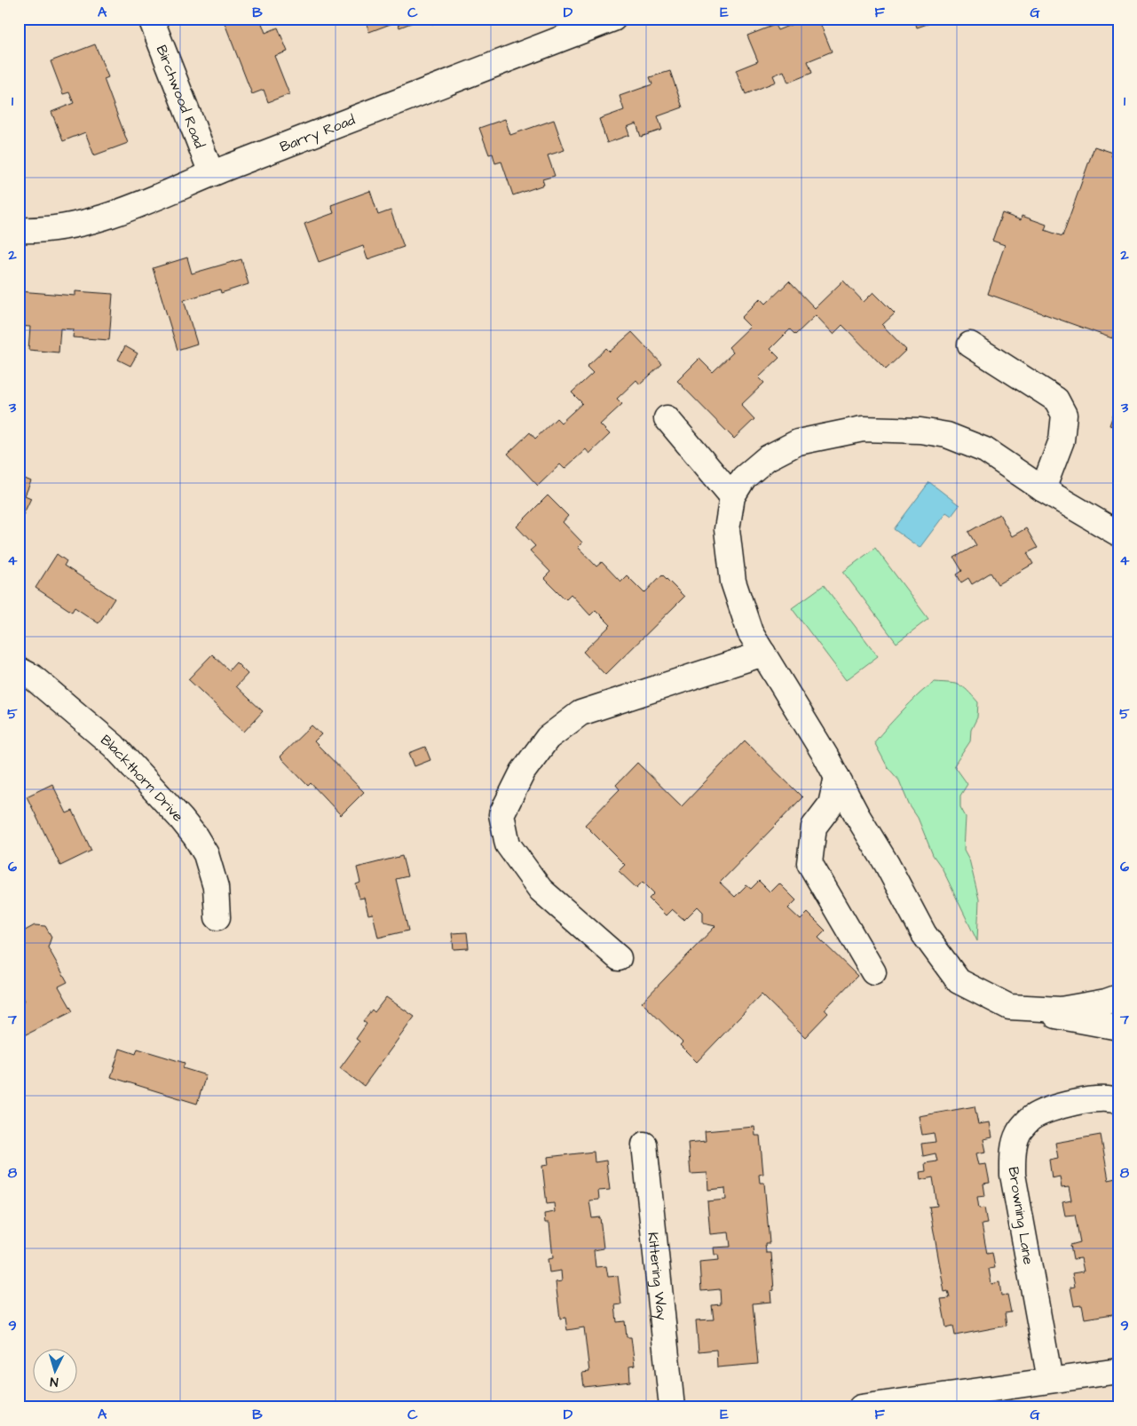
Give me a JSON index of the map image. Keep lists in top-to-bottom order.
{
  "streets": {
    "street": [
      "Birchwood Road",
      "Barry Road",
      "Blackthorn Drive",
      "Browning Lane",
      "Kittering Way"
    ]
  },
  "crossings": [
    ["Birchwood Road", "Barry Road"]
  ],
  "north": "bottom",
  "grid": {
    "columns": [
      "A",
      "B",
      "C",
      "D",
      "E",
      "F",
      "G"
    ],
    "rows": [
      "1",
      "2",
      "3",
      "4",
      "5",
      "6",
      "7",
      "8",
      "9"
    ]
  }
}
